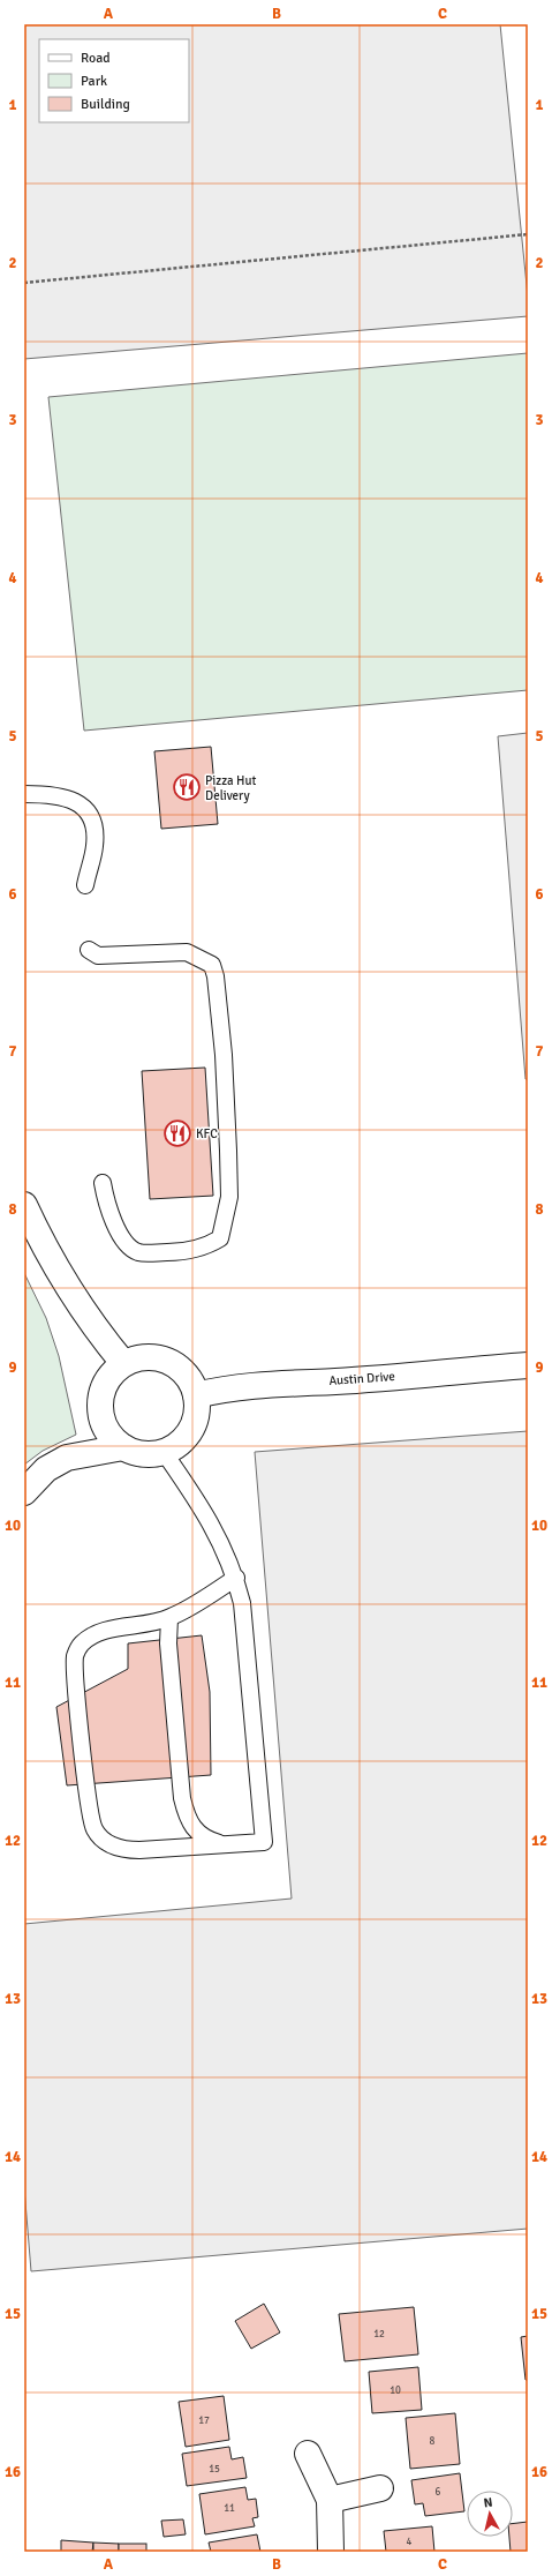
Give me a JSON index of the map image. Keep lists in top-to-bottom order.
{
  "streets": {
    "main road": ["Austin Drive"]
  },
  "places": {
    "restaurant": ["Pizza Hut Delivery", "KFC"]
  },
  "house_numbers": [
    "12",
    "10",
    "17",
    "8",
    "15",
    "6",
    "11",
    "4"
  ],
  "legend": ["Road", "Park", "Building"],
  "north": "top",
  "grid": {
    "columns": ["A", "B", "C"],
    "rows": [
      "1",
      "2",
      "3",
      "4",
      "5",
      "6",
      "7",
      "8",
      "9",
      "10",
      "11",
      "12",
      "13",
      "14",
      "15",
      "16"
    ]
  }
}
